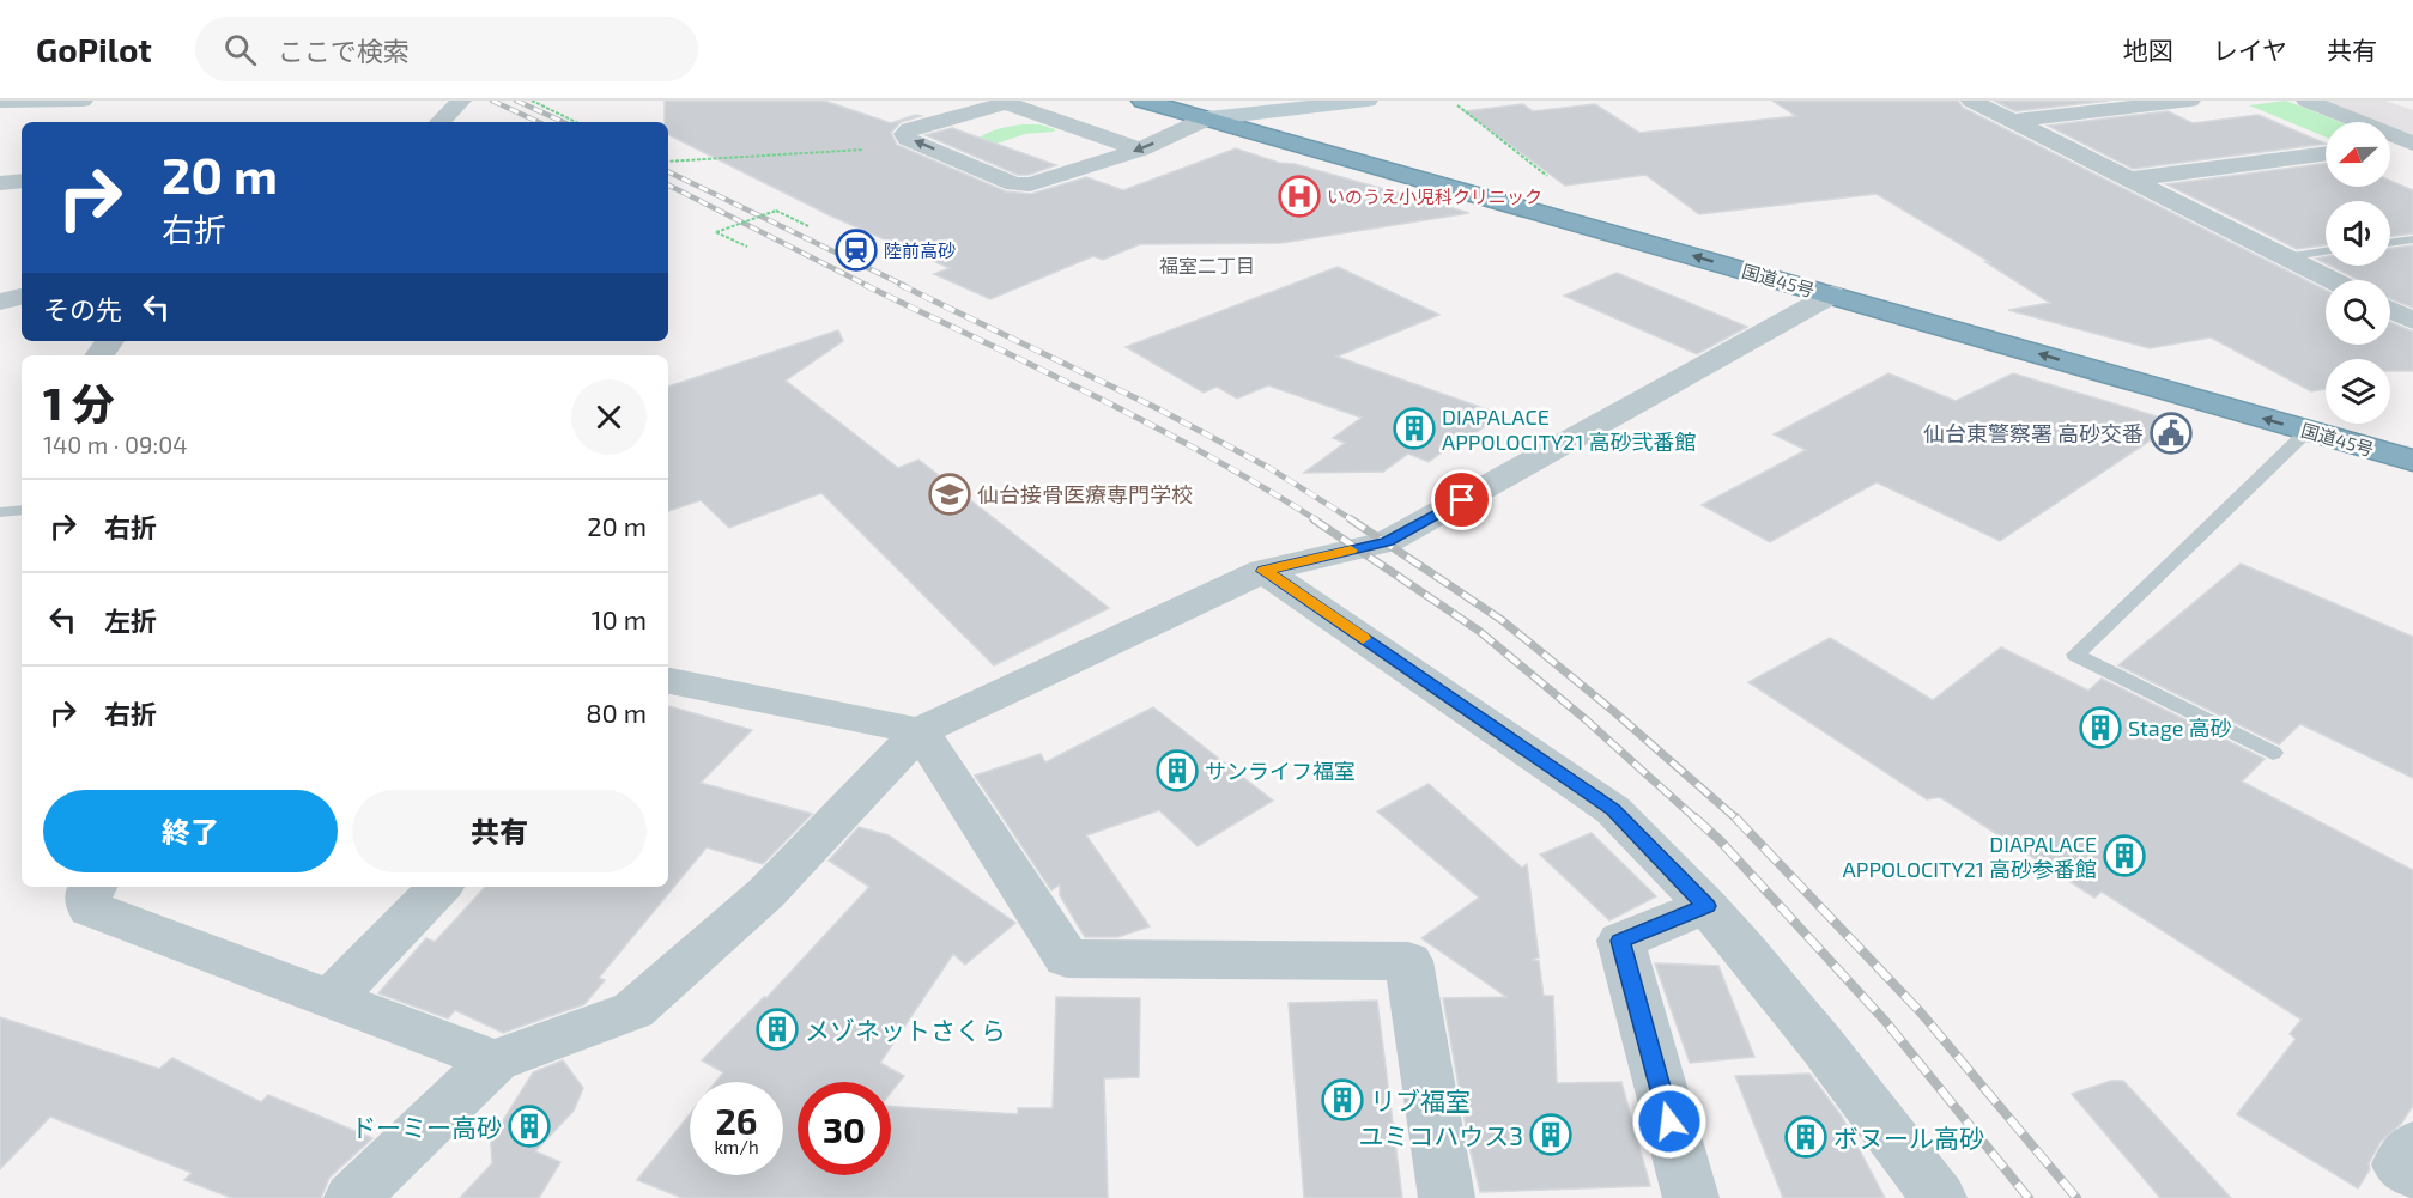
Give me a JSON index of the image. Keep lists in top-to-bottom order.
{
  "streets": {
    "highway": ["国道45号"]
  },
  "districts": ["福室二丁目"],
  "places": {
    "hospital": ["いのうえ小児科クリニック"],
    "station": ["陸前高砂"],
    "building": [
      "DIAPALACE APPOLOCITY21 高砂弐番館",
      "Stage 高砂",
      "サンライフ福室",
      "DIAPALACE APPOLOCITY21 高砂参番館",
      "メゾネットさくら",
      "リブ福室",
      "ドーミー高砂",
      "ユミコハウス3",
      "ボヌール高砂"
    ],
    "public building": ["仙台東警察署 高砂交番"],
    "school or university": ["仙台接骨医療専門学校"]
  },
  "north": "left",
  "page": {
    "header": "GoPilot",
    "search": "ここで検索",
    "nav": ["地図", "レイヤ", "共有"],
    "turn": ["20 m", "右折"],
    "then": "その先",
    "heading": ["1 分", "140 m · 09:04"],
    "list": [
      {
        "name": "右折",
        "value": "20 m"
      },
      {
        "name": "左折",
        "value": "10 m"
      },
      {
        "name": "右折",
        "value": "80 m"
      }
    ],
    "buttons": ["終了", "共有"],
    "speed": "26 km/h",
    "limit": "30"
  }
}
